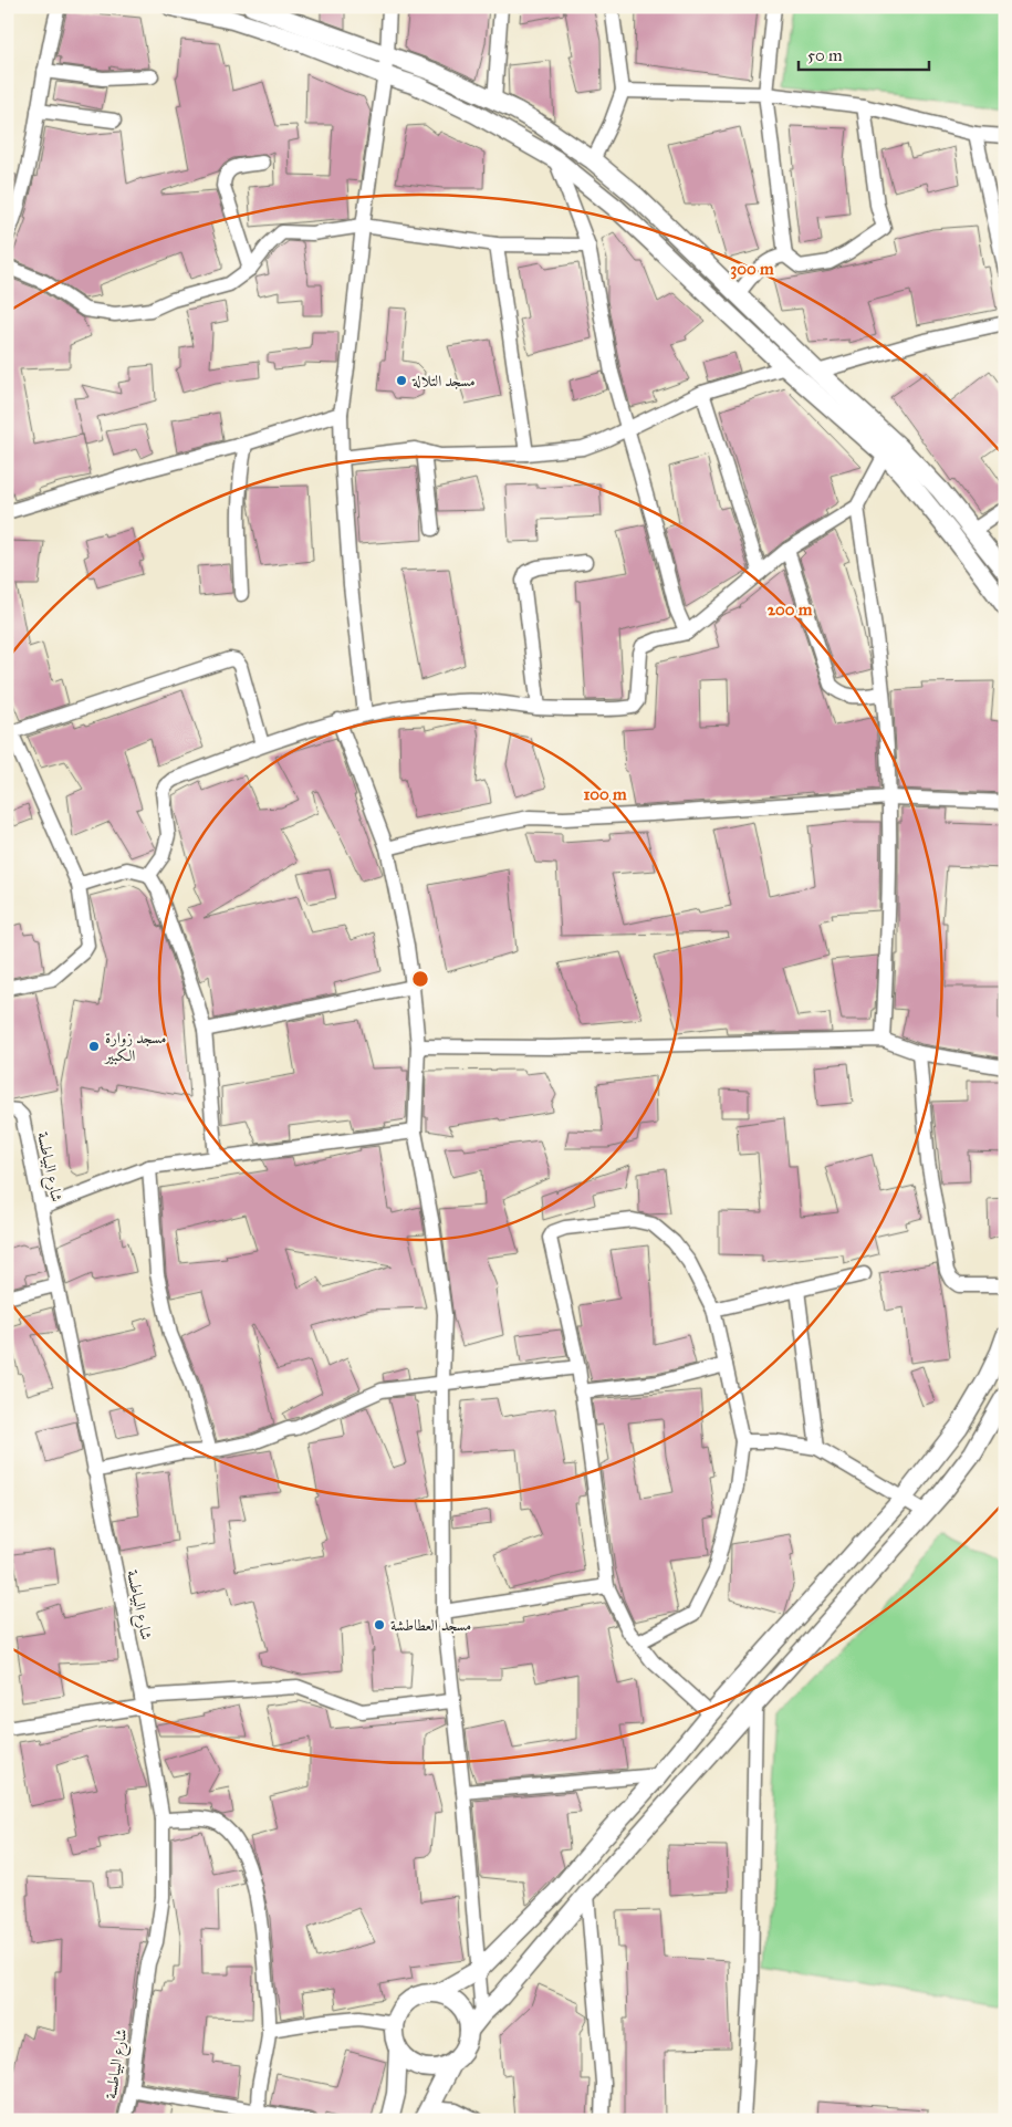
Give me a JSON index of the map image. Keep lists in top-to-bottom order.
{
  "streets": {
    "street": ["شارع البياطسة"]
  },
  "places": ["مسجد التلالة", "مسجد زوارة الكبير", "مسجد العطاطشة"],
  "scale_bar": "50 m",
  "rings": ["300 m", "200 m", "100 m"]
}
